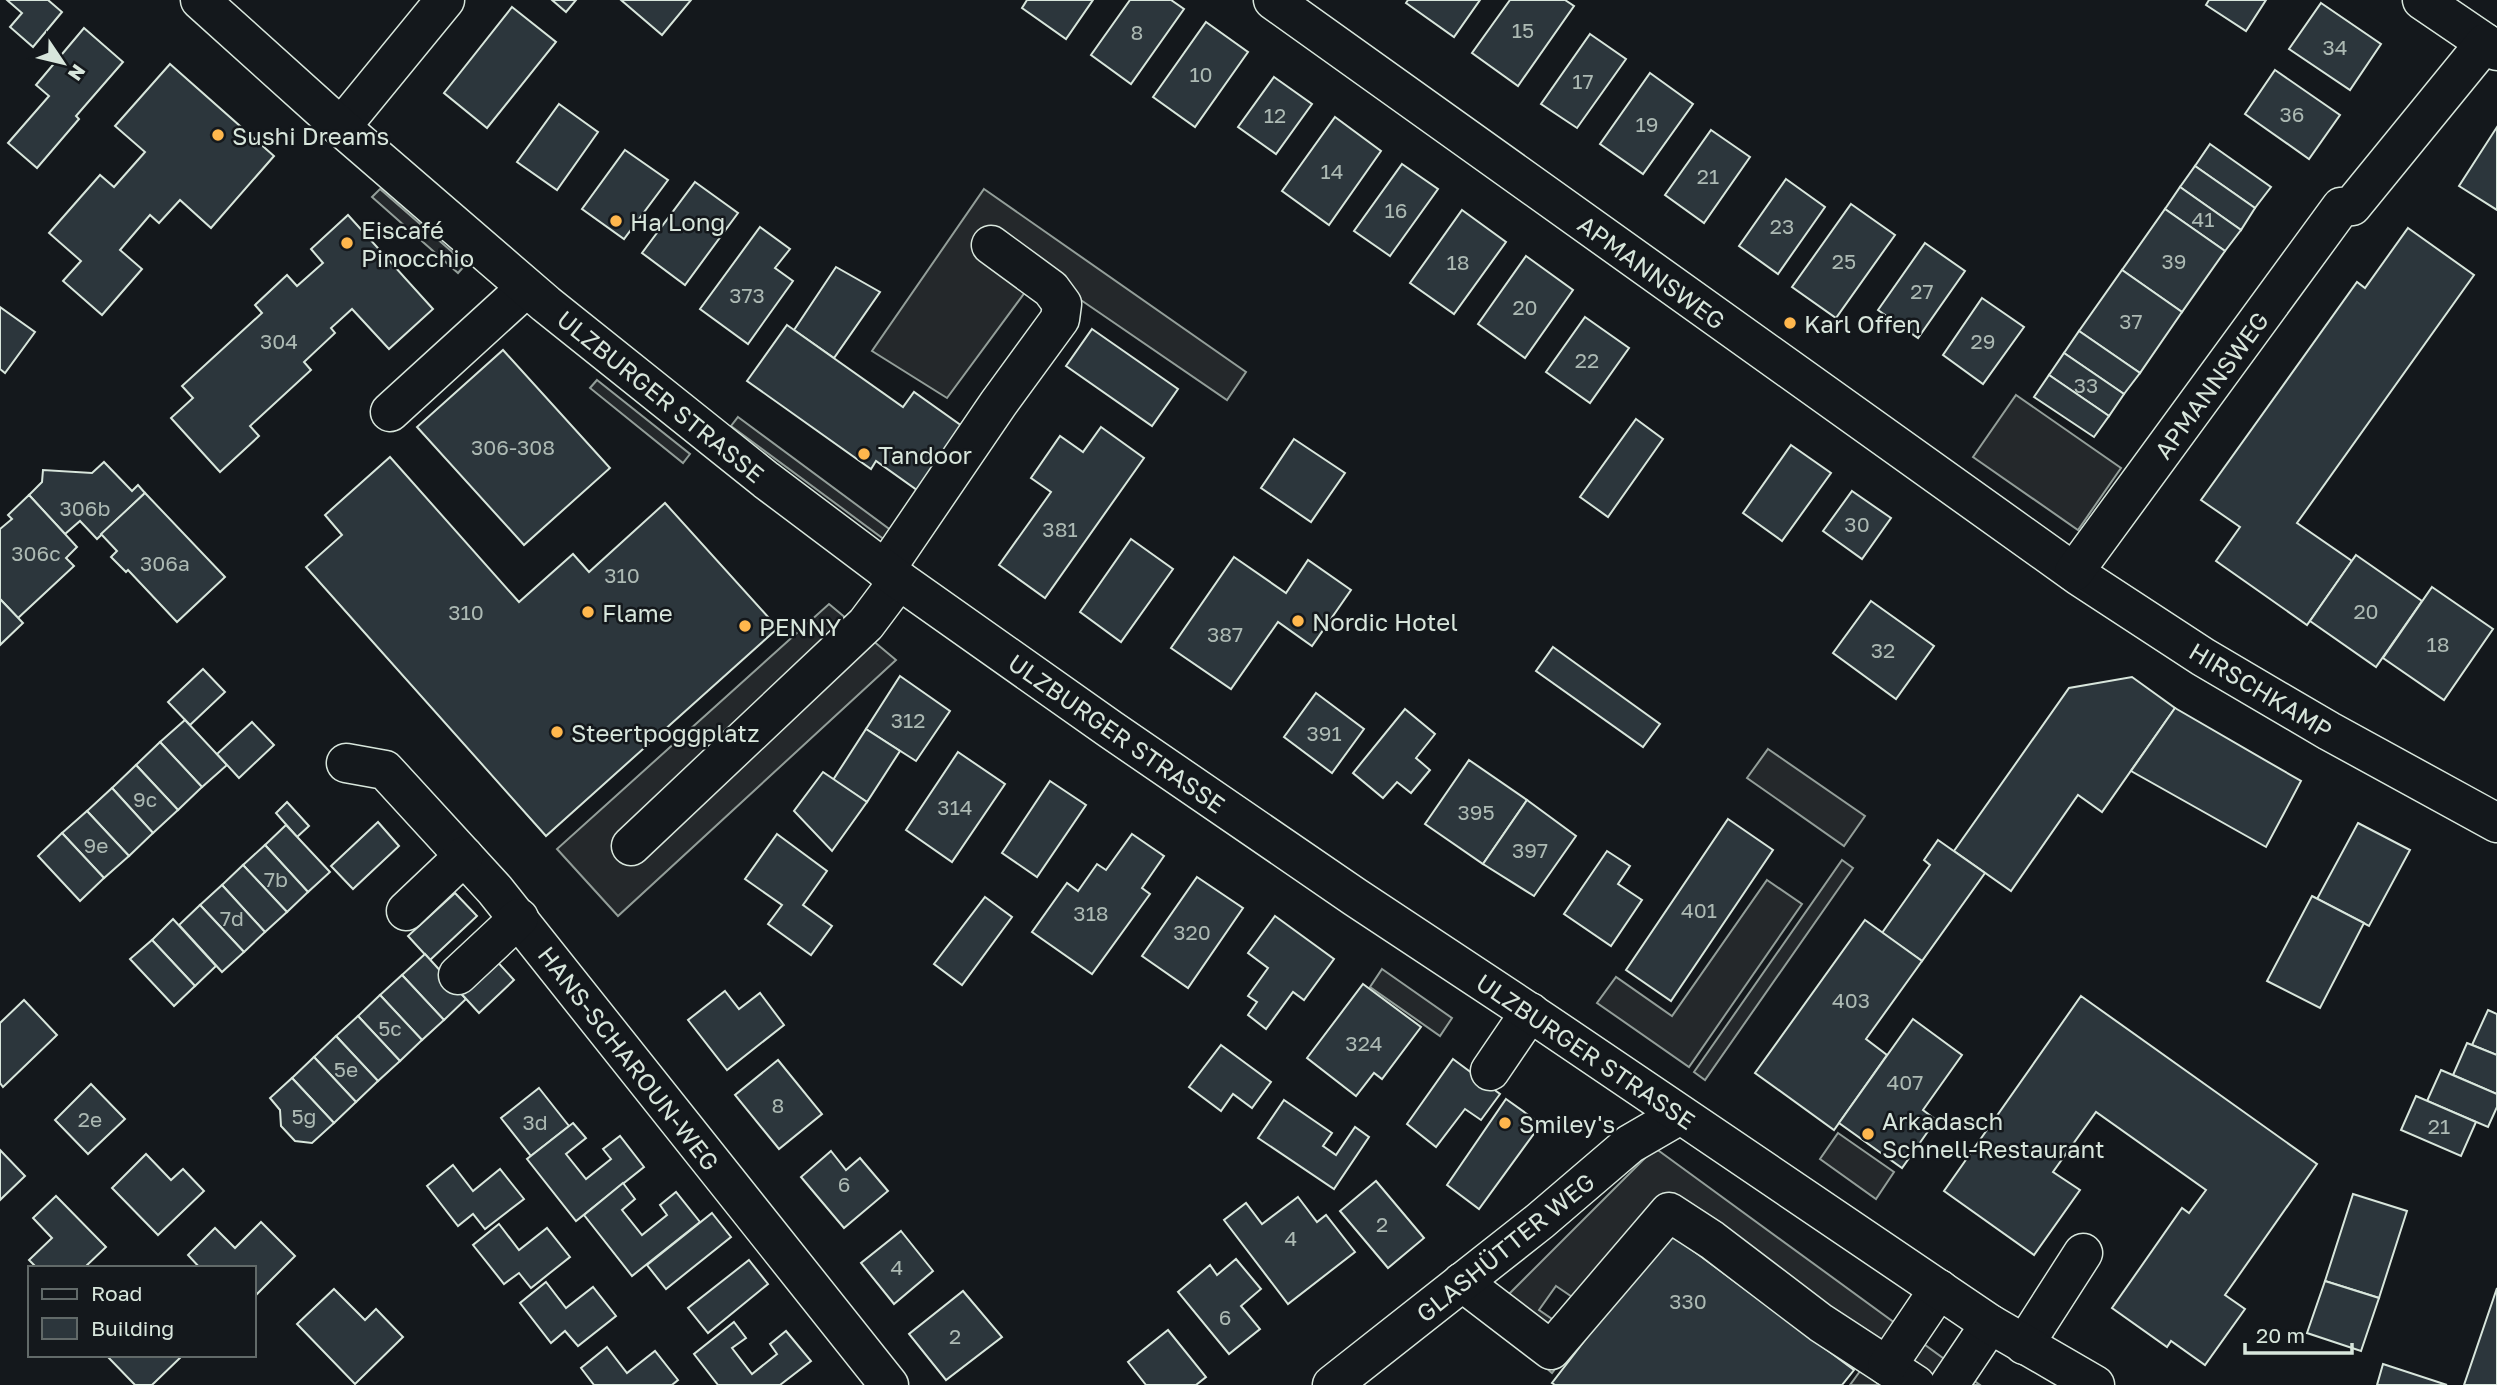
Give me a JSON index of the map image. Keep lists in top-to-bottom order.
{
  "streets": {
    "street": [
      "APMANNSWEG",
      "ULZBURGER STRASSE",
      "HIRSCHKAMP",
      "HANS-SCHAROUN-WEG",
      "GLASHÜTTER WEG"
    ]
  },
  "crossings": [
    ["APMANNSWEG", "HIRSCHKAMP"],
    ["ULZBURGER STRASSE", "GLASHÜTTER WEG"]
  ],
  "places": [
    "Sushi Dreams",
    "Ha Long",
    "Eiscafé Pinocchio",
    "Karl Offen",
    "Tandoor",
    "Flame",
    "Nordic Hotel",
    "PENNY",
    "Steertpoggplatz",
    "Smiley's",
    "Arkadasch Schnell-Restaurant"
  ],
  "house_numbers": [
    "15",
    "8",
    "34",
    "10",
    "17",
    "36",
    "12",
    "19",
    "14",
    "21",
    "16",
    "41",
    "23",
    "25",
    "39",
    "18",
    "27",
    "373",
    "20",
    "37",
    "304",
    "29",
    "22",
    "33",
    "306-308",
    "306b",
    "30",
    "381",
    "306c",
    "306a",
    "310",
    "20",
    "310",
    "387",
    "18",
    "32",
    "312",
    "391",
    "9c",
    "314",
    "395",
    "9e",
    "397",
    "7b",
    "401",
    "318",
    "7d",
    "320",
    "403",
    "5c",
    "324",
    "5e",
    "407",
    "8",
    "5g",
    "2e",
    "3d",
    "21",
    "6",
    "2",
    "4",
    "4",
    "330",
    "6",
    "2"
  ],
  "legend": ["Road", "Building"],
  "scale_bar": "20 m",
  "north": "bottom right"
}
